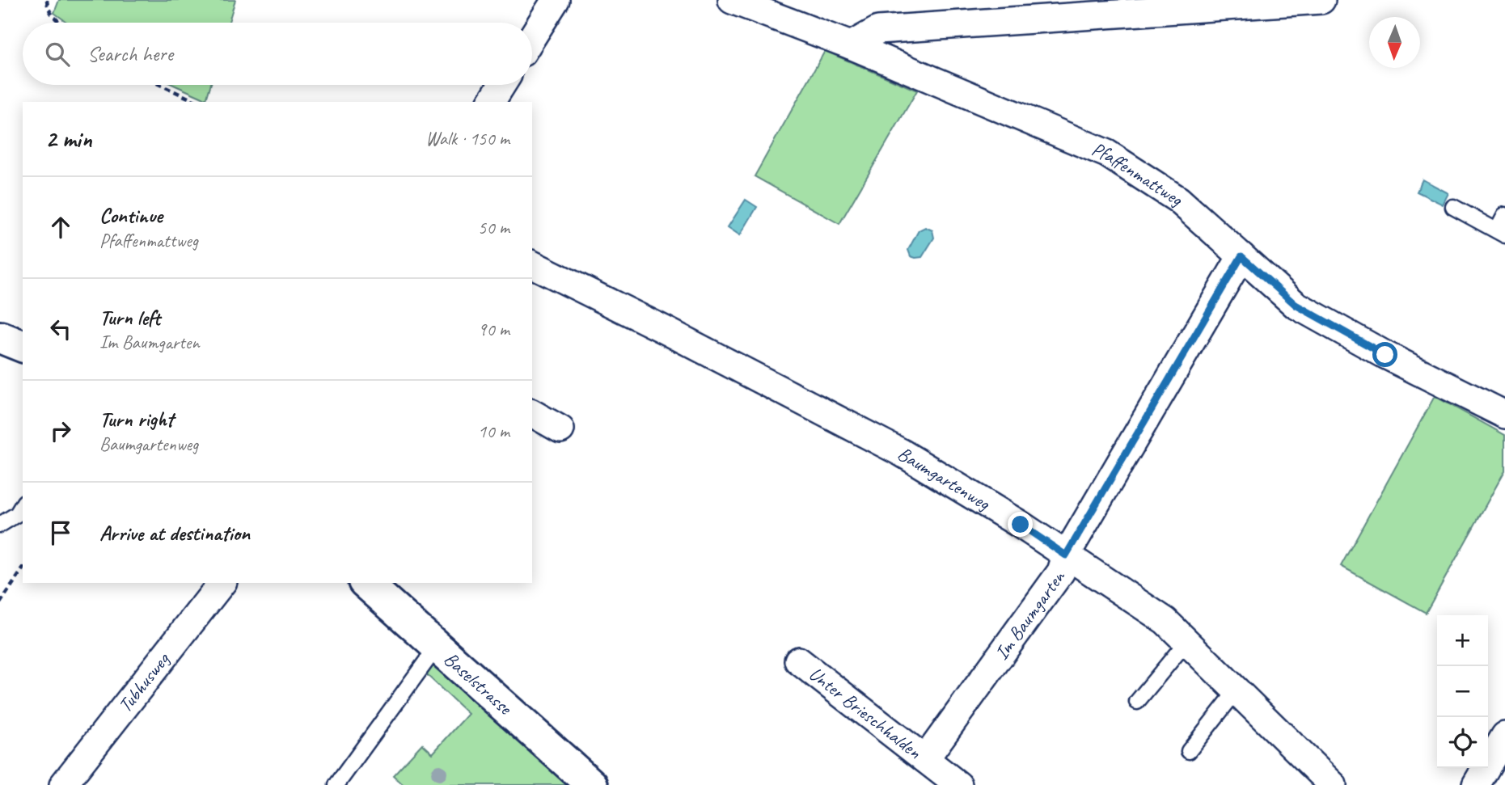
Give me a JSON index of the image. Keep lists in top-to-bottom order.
{
  "streets": {
    "street": [
      "Pfaffenmattweg",
      "Baumgartenweg",
      "Im Baumgarten",
      "Tubhusweg",
      "Baselstrasse",
      "Unter Brieschhalden"
    ]
  },
  "crossings": [
    ["Pfaffenmattweg", "Im Baumgarten"],
    ["Baumgartenweg", "Im Baumgarten"],
    ["Im Baumgarten", "Unter Brieschhalden"]
  ],
  "north": "bottom",
  "page": {
    "search": "Search here",
    "heading": ["2 min", "Walk · 150 m"],
    "list": [
      ["Continue", "Pfaffenmattweg", "50 m"],
      ["Turn left", "Im Baumgarten", "90 m"],
      ["Turn right", "Baumgartenweg", "10 m"],
      "Arrive at destination"
    ],
    "map_buttons": ["+", "−"]
  }
}
